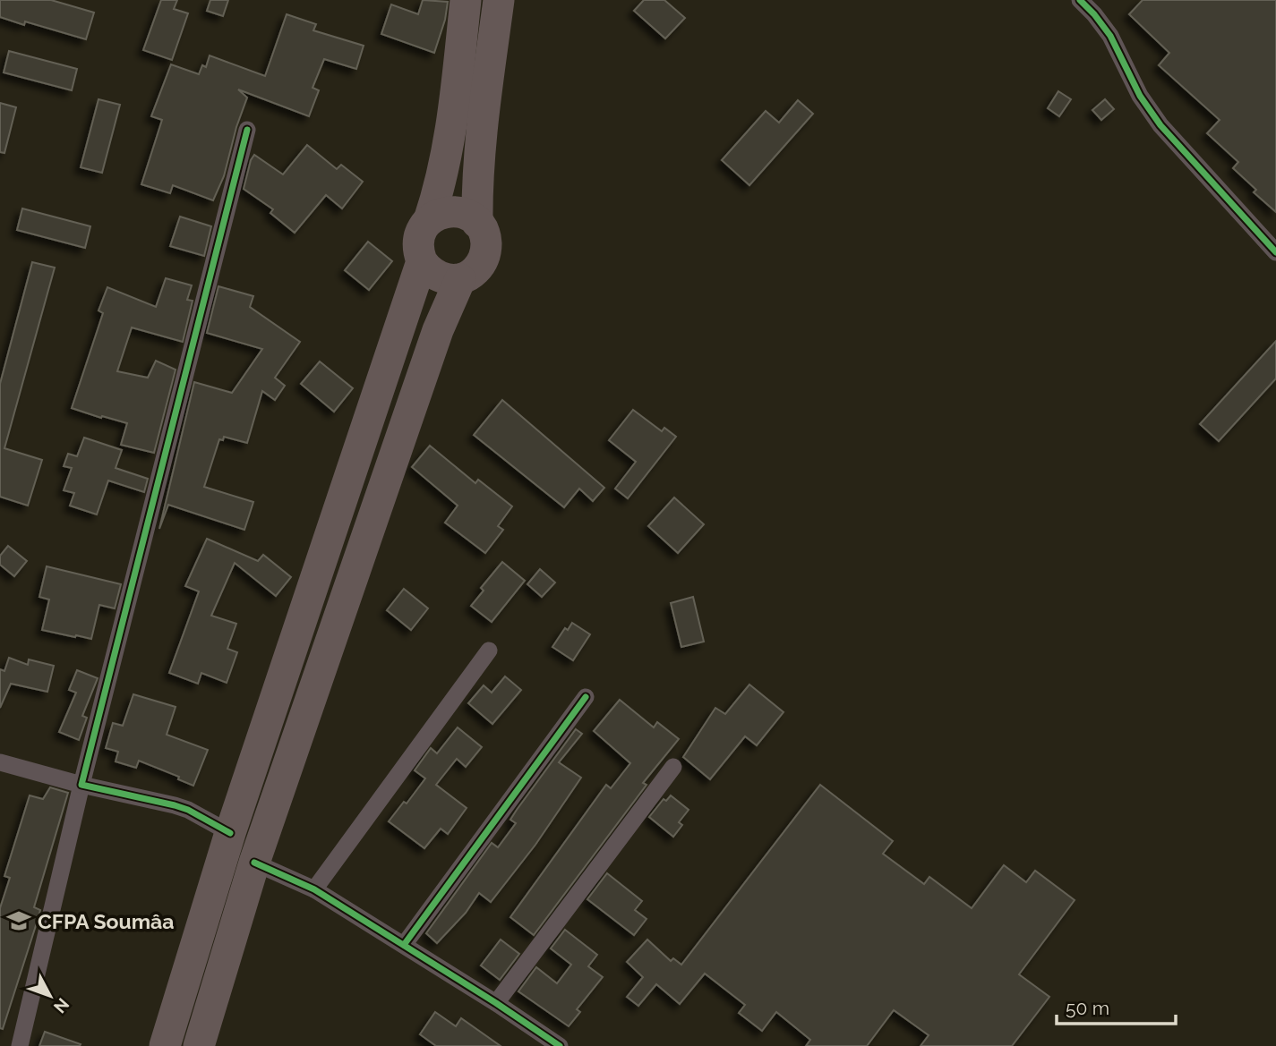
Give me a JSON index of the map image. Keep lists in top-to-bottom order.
{
  "places": {
    "school or university": ["CFPA Soumâa"]
  },
  "scale_bar": "50 m",
  "north": "bottom right"
}
